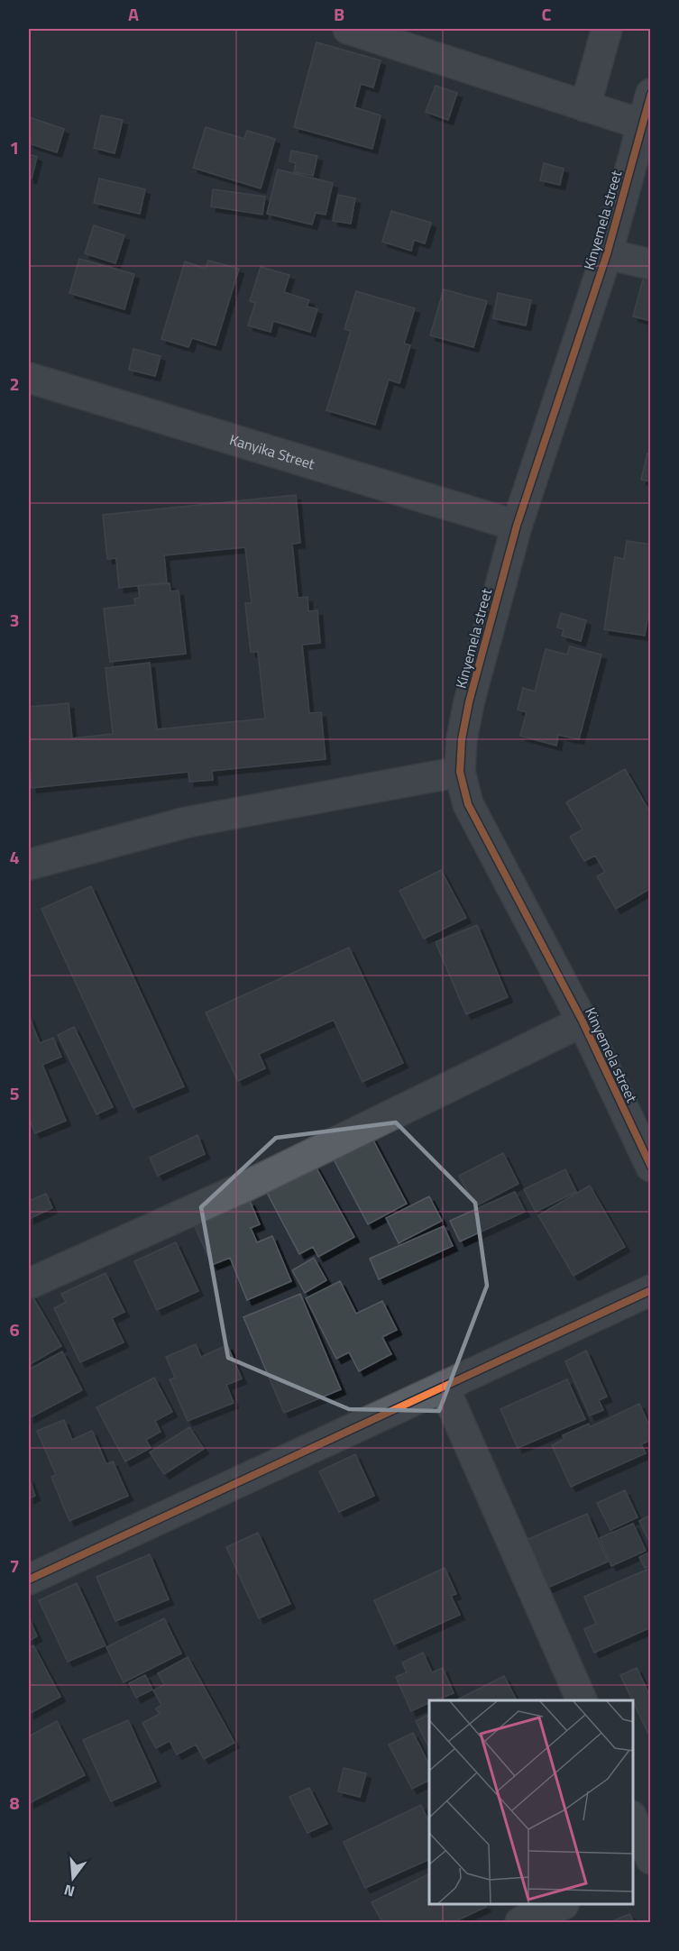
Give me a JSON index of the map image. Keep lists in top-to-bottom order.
{
  "streets": {
    "street": ["Kinyemela street", "Kanyika Street"]
  },
  "crossings": [
    ["Kinyemela street", "Kanyika Street"]
  ],
  "north": "bottom",
  "grid": {
    "columns": ["A", "B", "C"],
    "rows": [
      "1",
      "2",
      "3",
      "4",
      "5",
      "6",
      "7",
      "8"
    ]
  }
}
